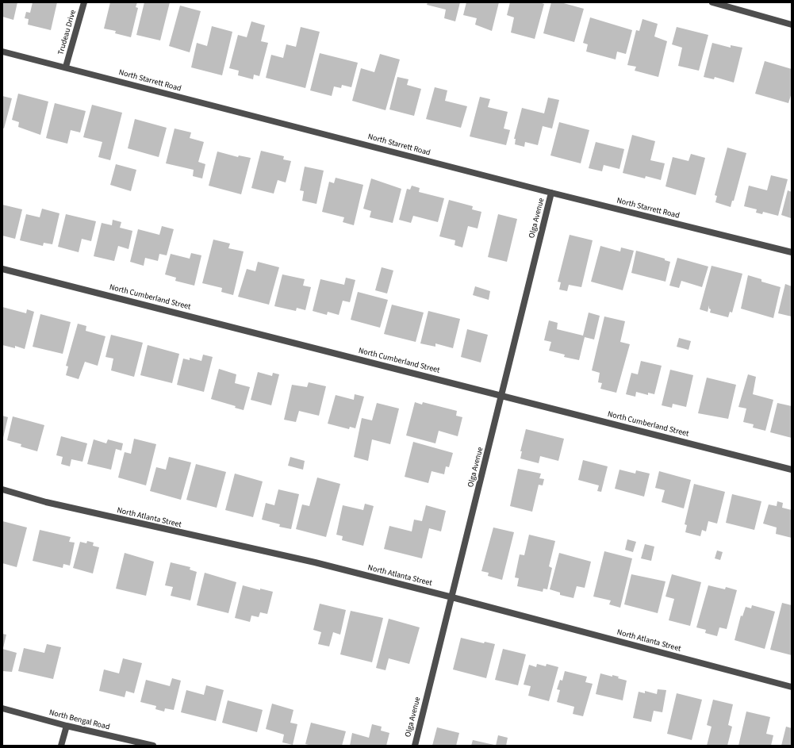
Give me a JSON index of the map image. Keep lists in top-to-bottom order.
{
  "streets": {
    "street": [
      "Trudeau Drive",
      "North Starrett Road",
      "Olga Avenue",
      "North Cumberland Street",
      "North Atlanta Street",
      "North Bengal Road"
    ]
  },
  "crossings": [
    ["Trudeau Drive", "North Starrett Road"],
    ["North Starrett Road", "Olga Avenue"],
    ["Olga Avenue", "North Cumberland Street"],
    ["Olga Avenue", "North Atlanta Street"]
  ]
}
